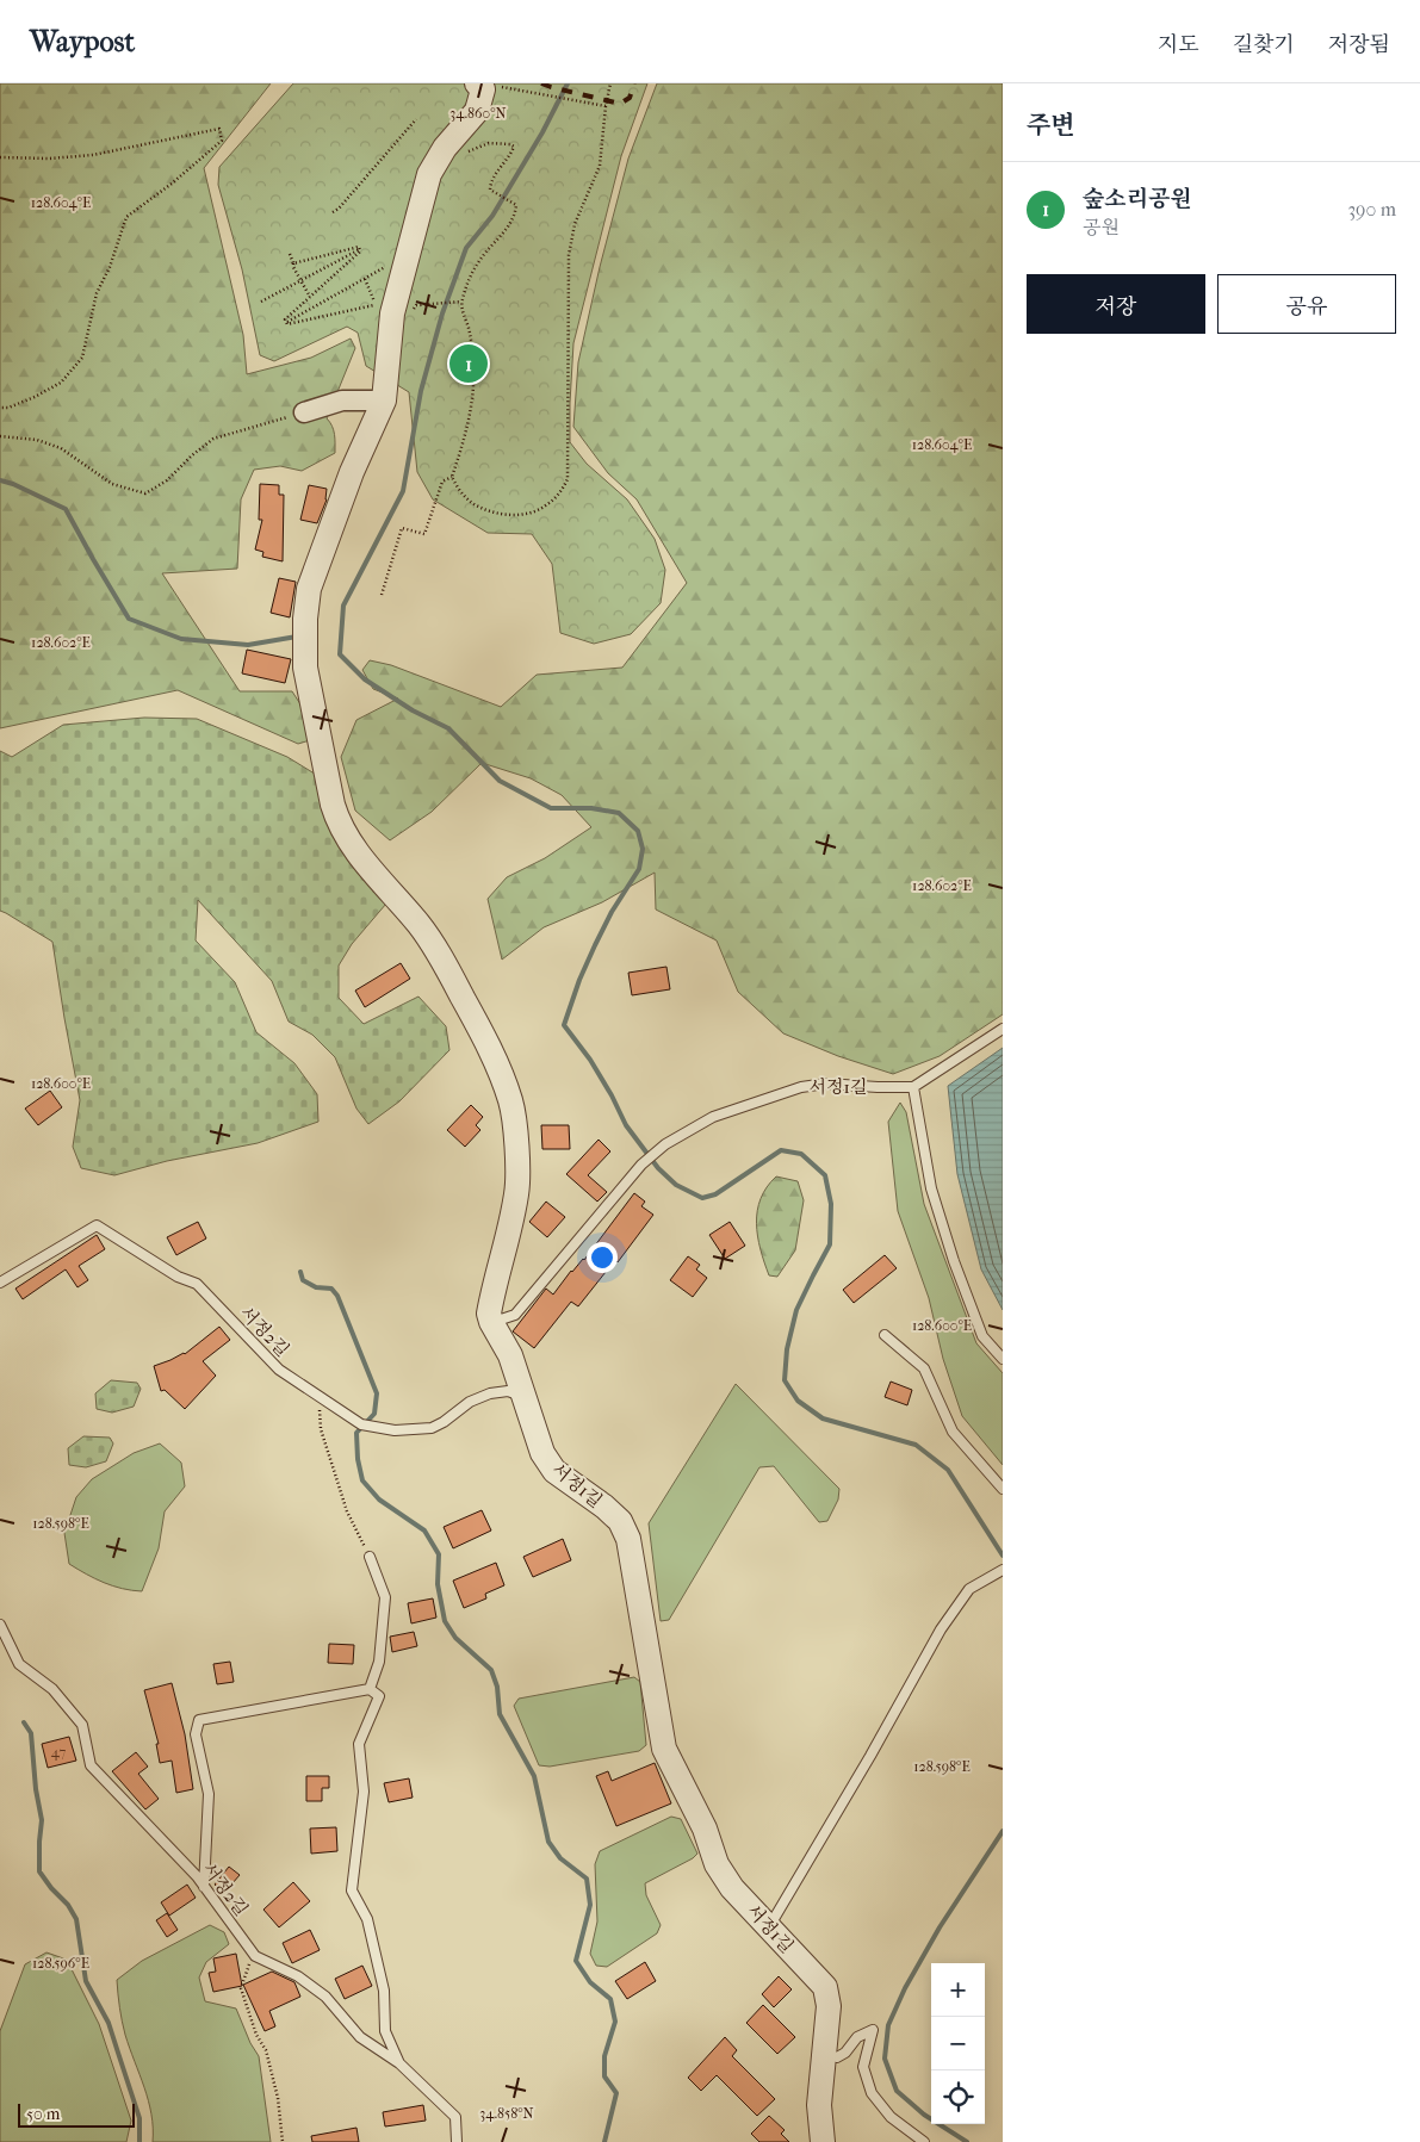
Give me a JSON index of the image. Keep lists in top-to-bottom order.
{
  "streets": {
    "street": ["서정1길"],
    "lane": ["서정2길"]
  },
  "crossings": [
    ["서정1길", "서정2길"]
  ],
  "house_numbers": ["47"],
  "scale_bar": "50 m",
  "page": {
    "header": "Waypost",
    "nav": ["지도", "길찾기", "저장됨"],
    "heading": "주변",
    "list": [
      {
        "mark": "1",
        "name": "숲소리공원",
        "note": "공원",
        "value": "390 m"
      }
    ],
    "buttons": ["저장", "공유"],
    "pins": "1",
    "map_buttons": ["+", "−"],
    "scale": "50 m"
  },
  "coordinates": [
    "34.860°N",
    "128.604°E",
    "128.602°E",
    "128.600°E",
    "128.598°E",
    "128.596°E",
    "34.858°N"
  ]
}
